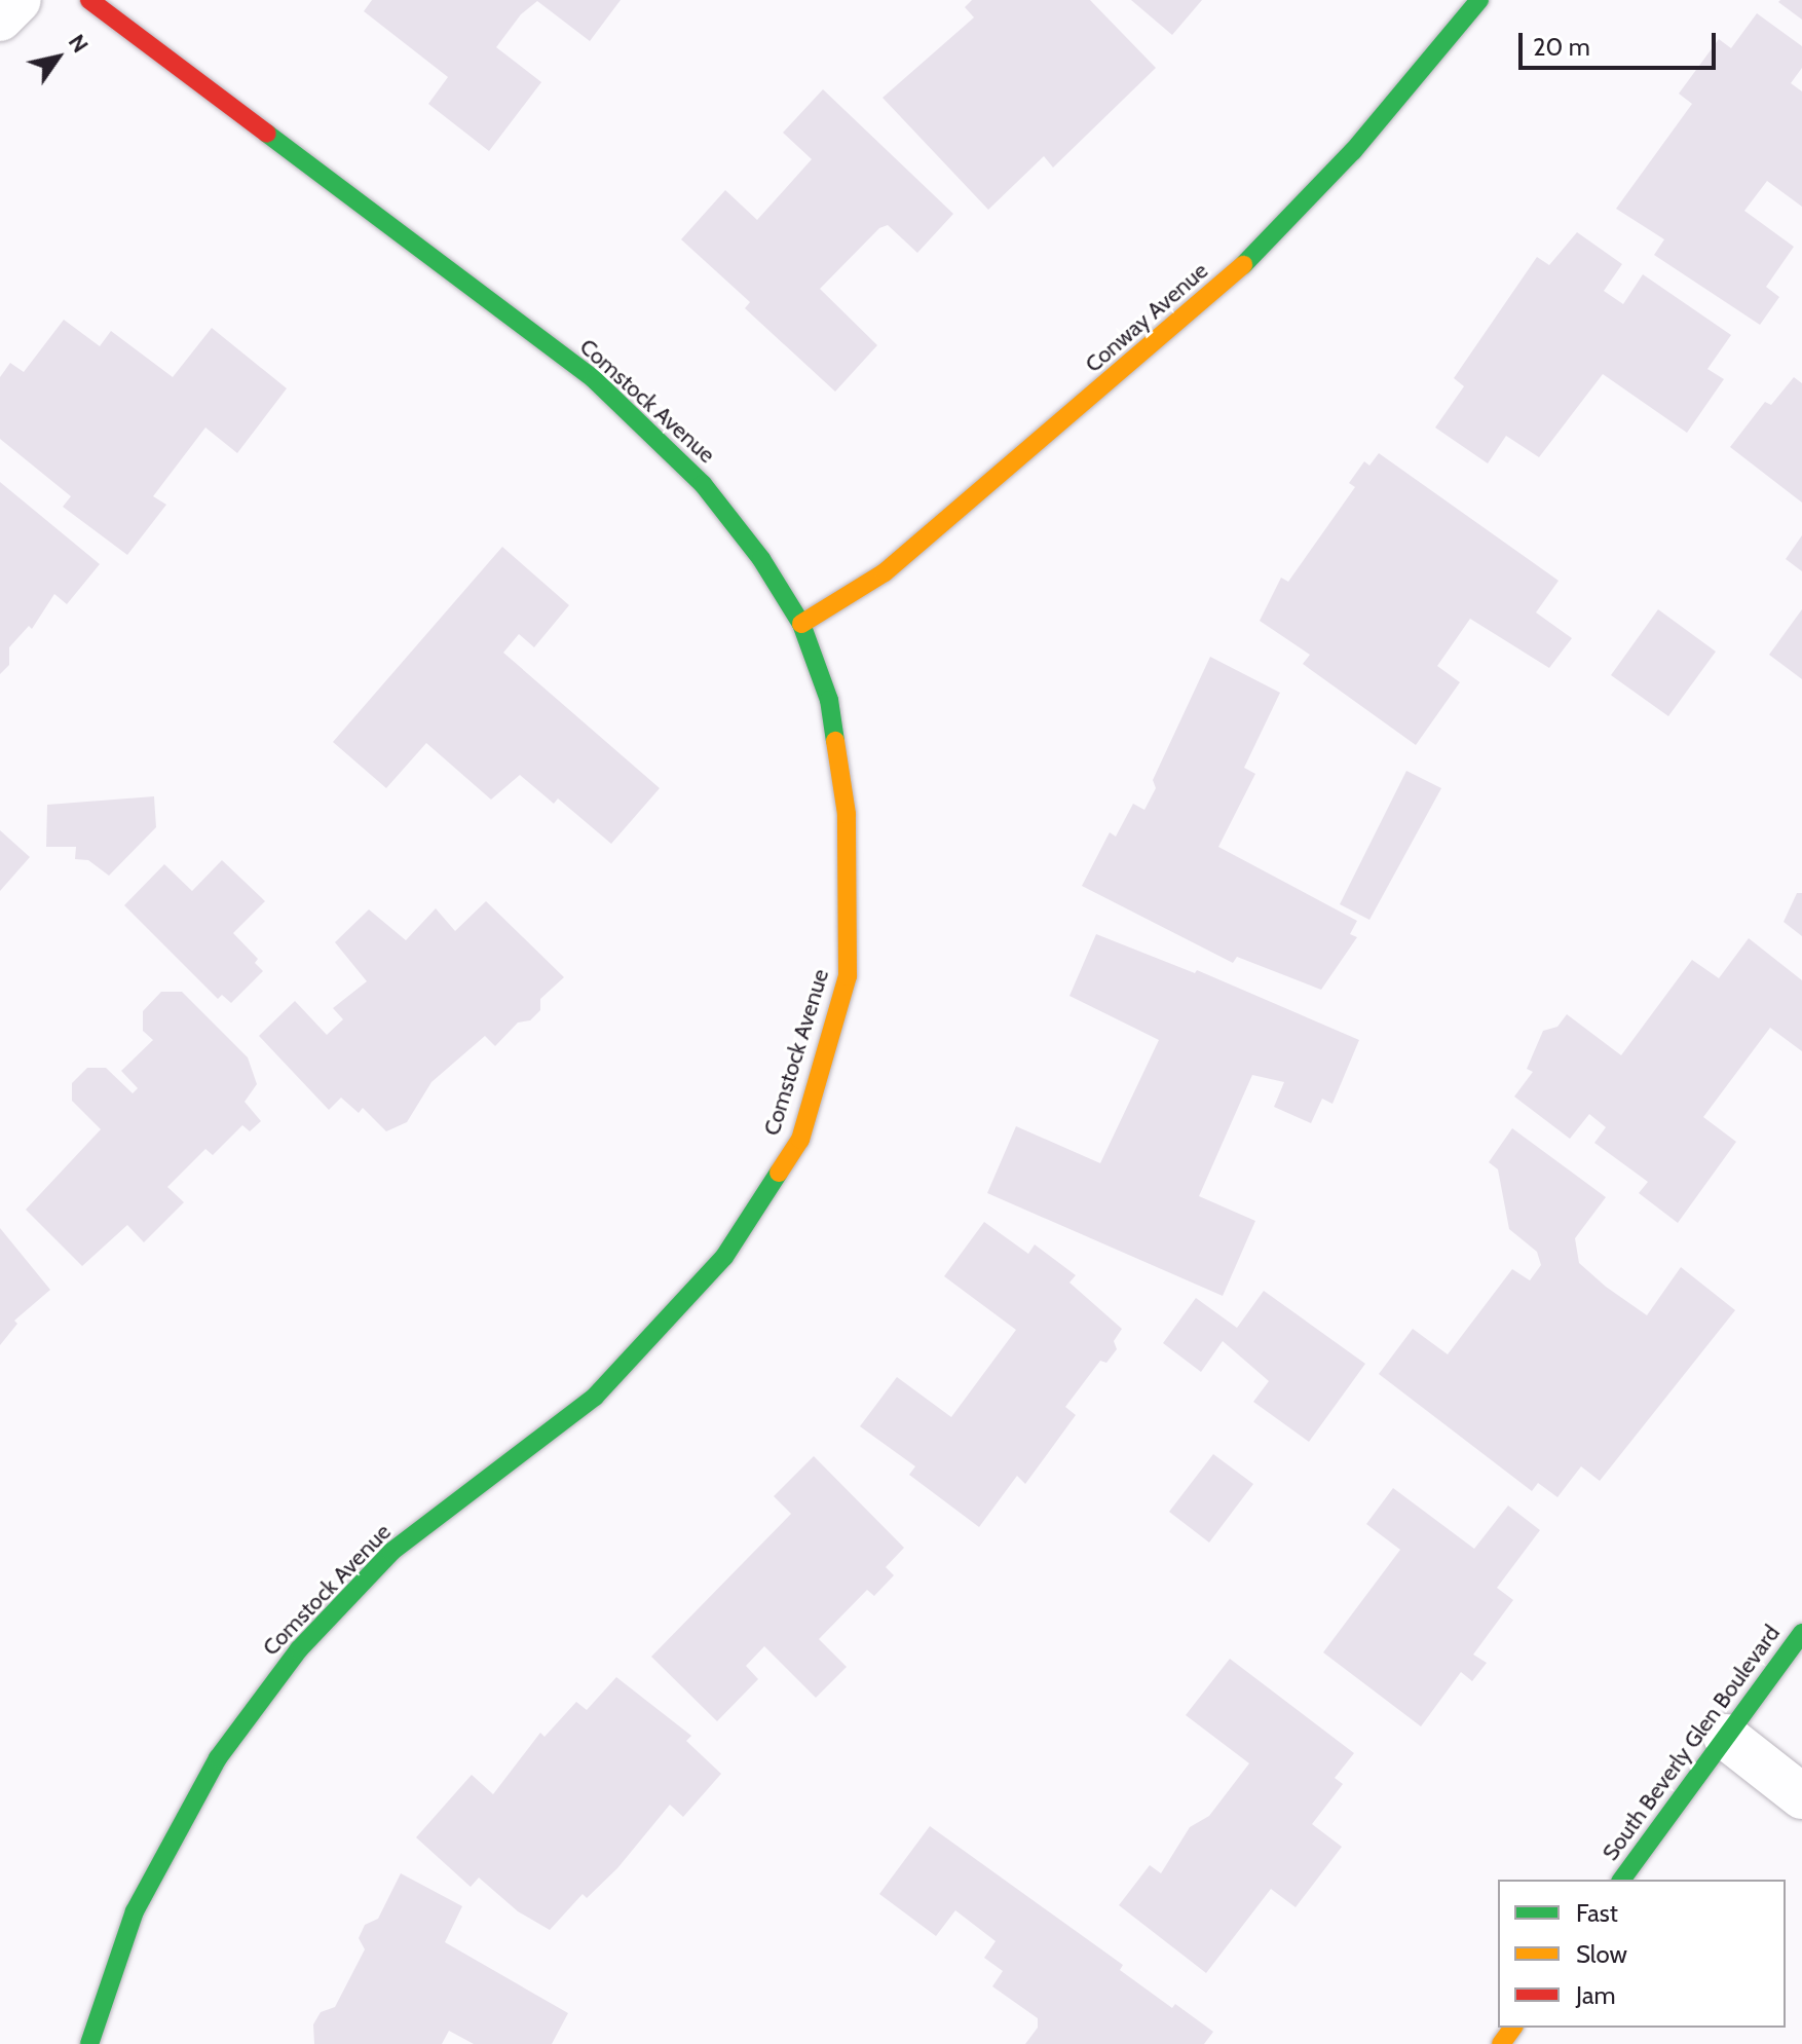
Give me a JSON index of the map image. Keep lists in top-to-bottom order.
{
  "streets": {
    "street": ["Conway Avenue", "Comstock Avenue", "South Beverly Glen Boulevard"]
  },
  "crossings": [
    ["Conway Avenue", "Comstock Avenue"]
  ],
  "legend": ["Fast", "Slow", "Jam"],
  "scale_bar": "20 m",
  "north": "top right"
}
